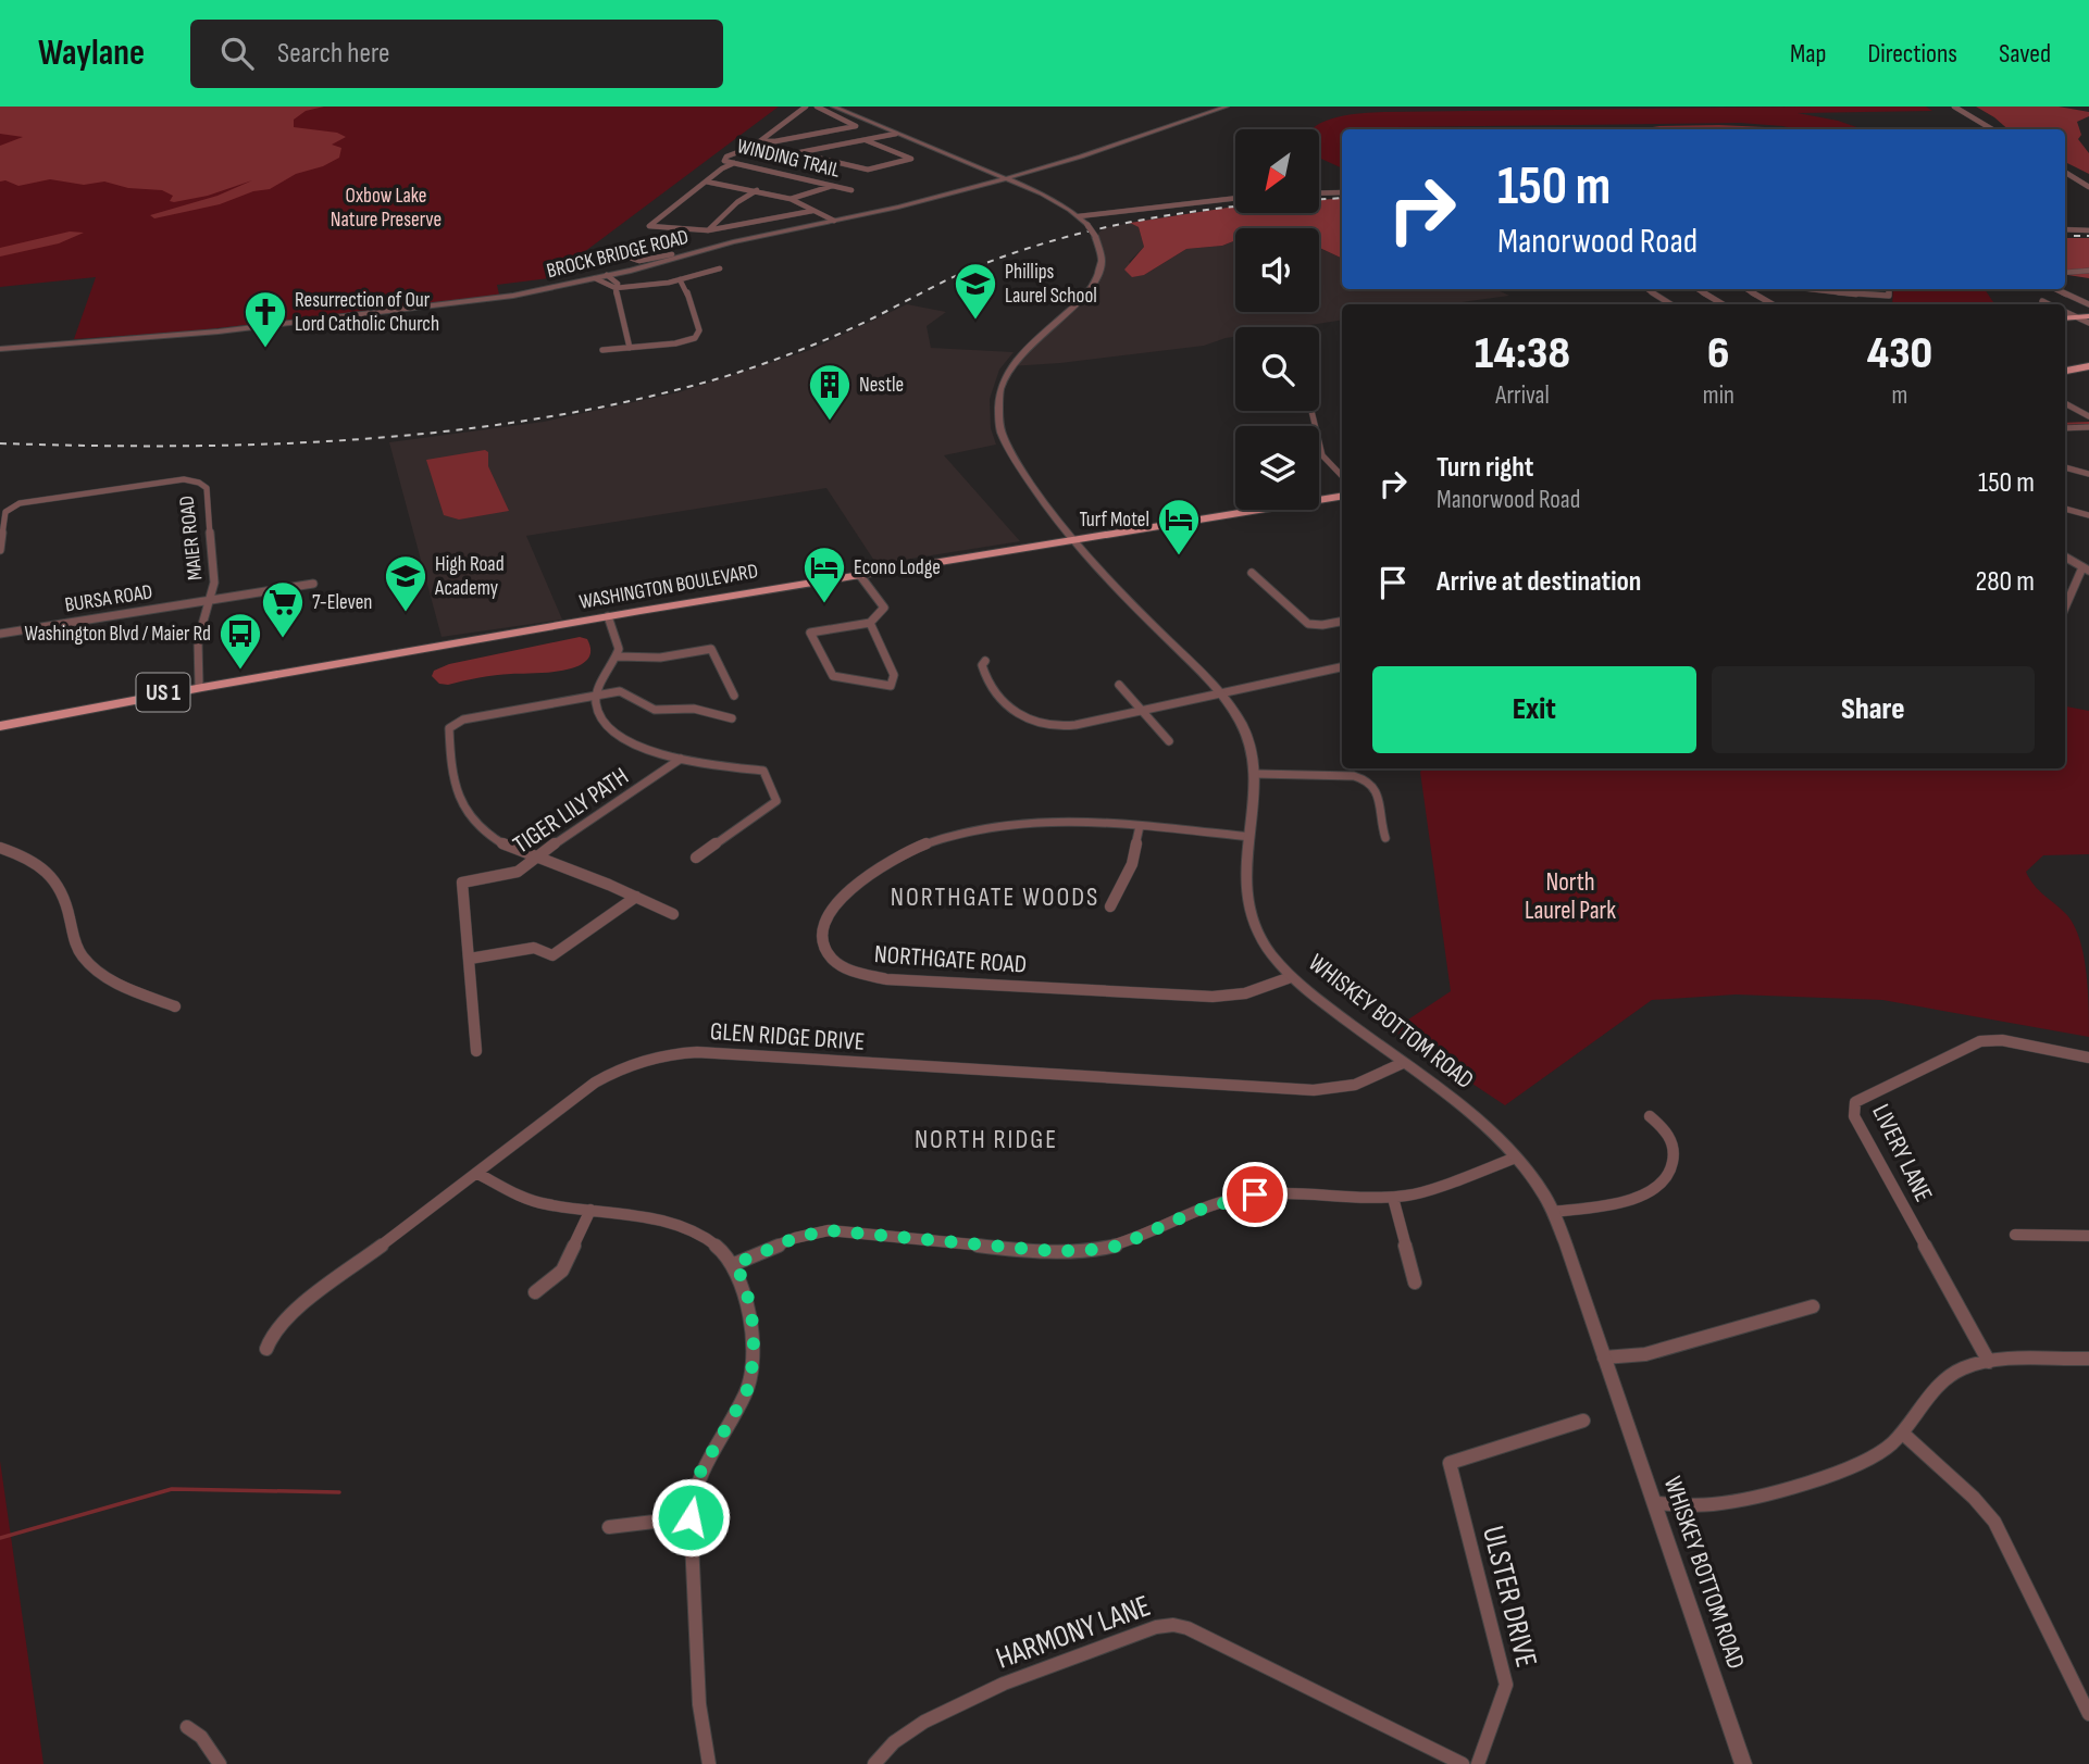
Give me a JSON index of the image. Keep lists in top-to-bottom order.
{
  "streets": {
    "main road": ["WASHINGTON BOULEVARD", "US 1"],
    "street": [
      "WINDING TRAIL",
      "BROCK BRIDGE ROAD",
      "MAIER ROAD",
      "BURSA ROAD",
      "TIGER LILY PATH",
      "NORTHGATE ROAD",
      "WHISKEY BOTTOM ROAD",
      "GLEN RIDGE DRIVE",
      "LIVERY LANE",
      "ULSTER DRIVE",
      "HARMONY LANE"
    ]
  },
  "crossings": [
    ["BROCK BRIDGE ROAD", "WHISKEY BOTTOM ROAD"],
    ["MAIER ROAD", "WASHINGTON BOULEVARD"],
    ["MAIER ROAD", "BURSA ROAD"],
    ["WASHINGTON BOULEVARD", "WHISKEY BOTTOM ROAD"],
    ["NORTHGATE ROAD", "WHISKEY BOTTOM ROAD"],
    ["WHISKEY BOTTOM ROAD", "GLEN RIDGE DRIVE"]
  ],
  "districts": ["NORTHGATE WOODS", "NORTH RIDGE"],
  "parks": ["Oxbow Lake Nature Preserve", "North Laurel Park"],
  "places": {
    "school or university": ["Phillips Laurel School", "High Road Academy"],
    "church": ["Resurrection of Our Lord Catholic Church"],
    "building": ["Nestle"],
    "hotel": ["Turf Motel", "Econo Lodge"],
    "supermarket": ["7-Eleven"],
    "bus stop": ["Washington Blvd / Maier Rd"]
  },
  "north": "bottom left",
  "page": {
    "header": "Waylane",
    "search": "Search here",
    "nav": ["Map", "Directions", "Saved"],
    "turn": ["150 m", "Manorwood Road"],
    "eta": [
      "14:38",
      "Arrival",
      "6",
      "min",
      "430",
      "m"
    ],
    "list": [
      {
        "name": "Turn right",
        "note": "Manorwood Road",
        "value": "150 m"
      },
      {
        "name": "Arrive at destination",
        "value": "280 m"
      }
    ],
    "buttons": ["Exit", "Share"]
  }
}
